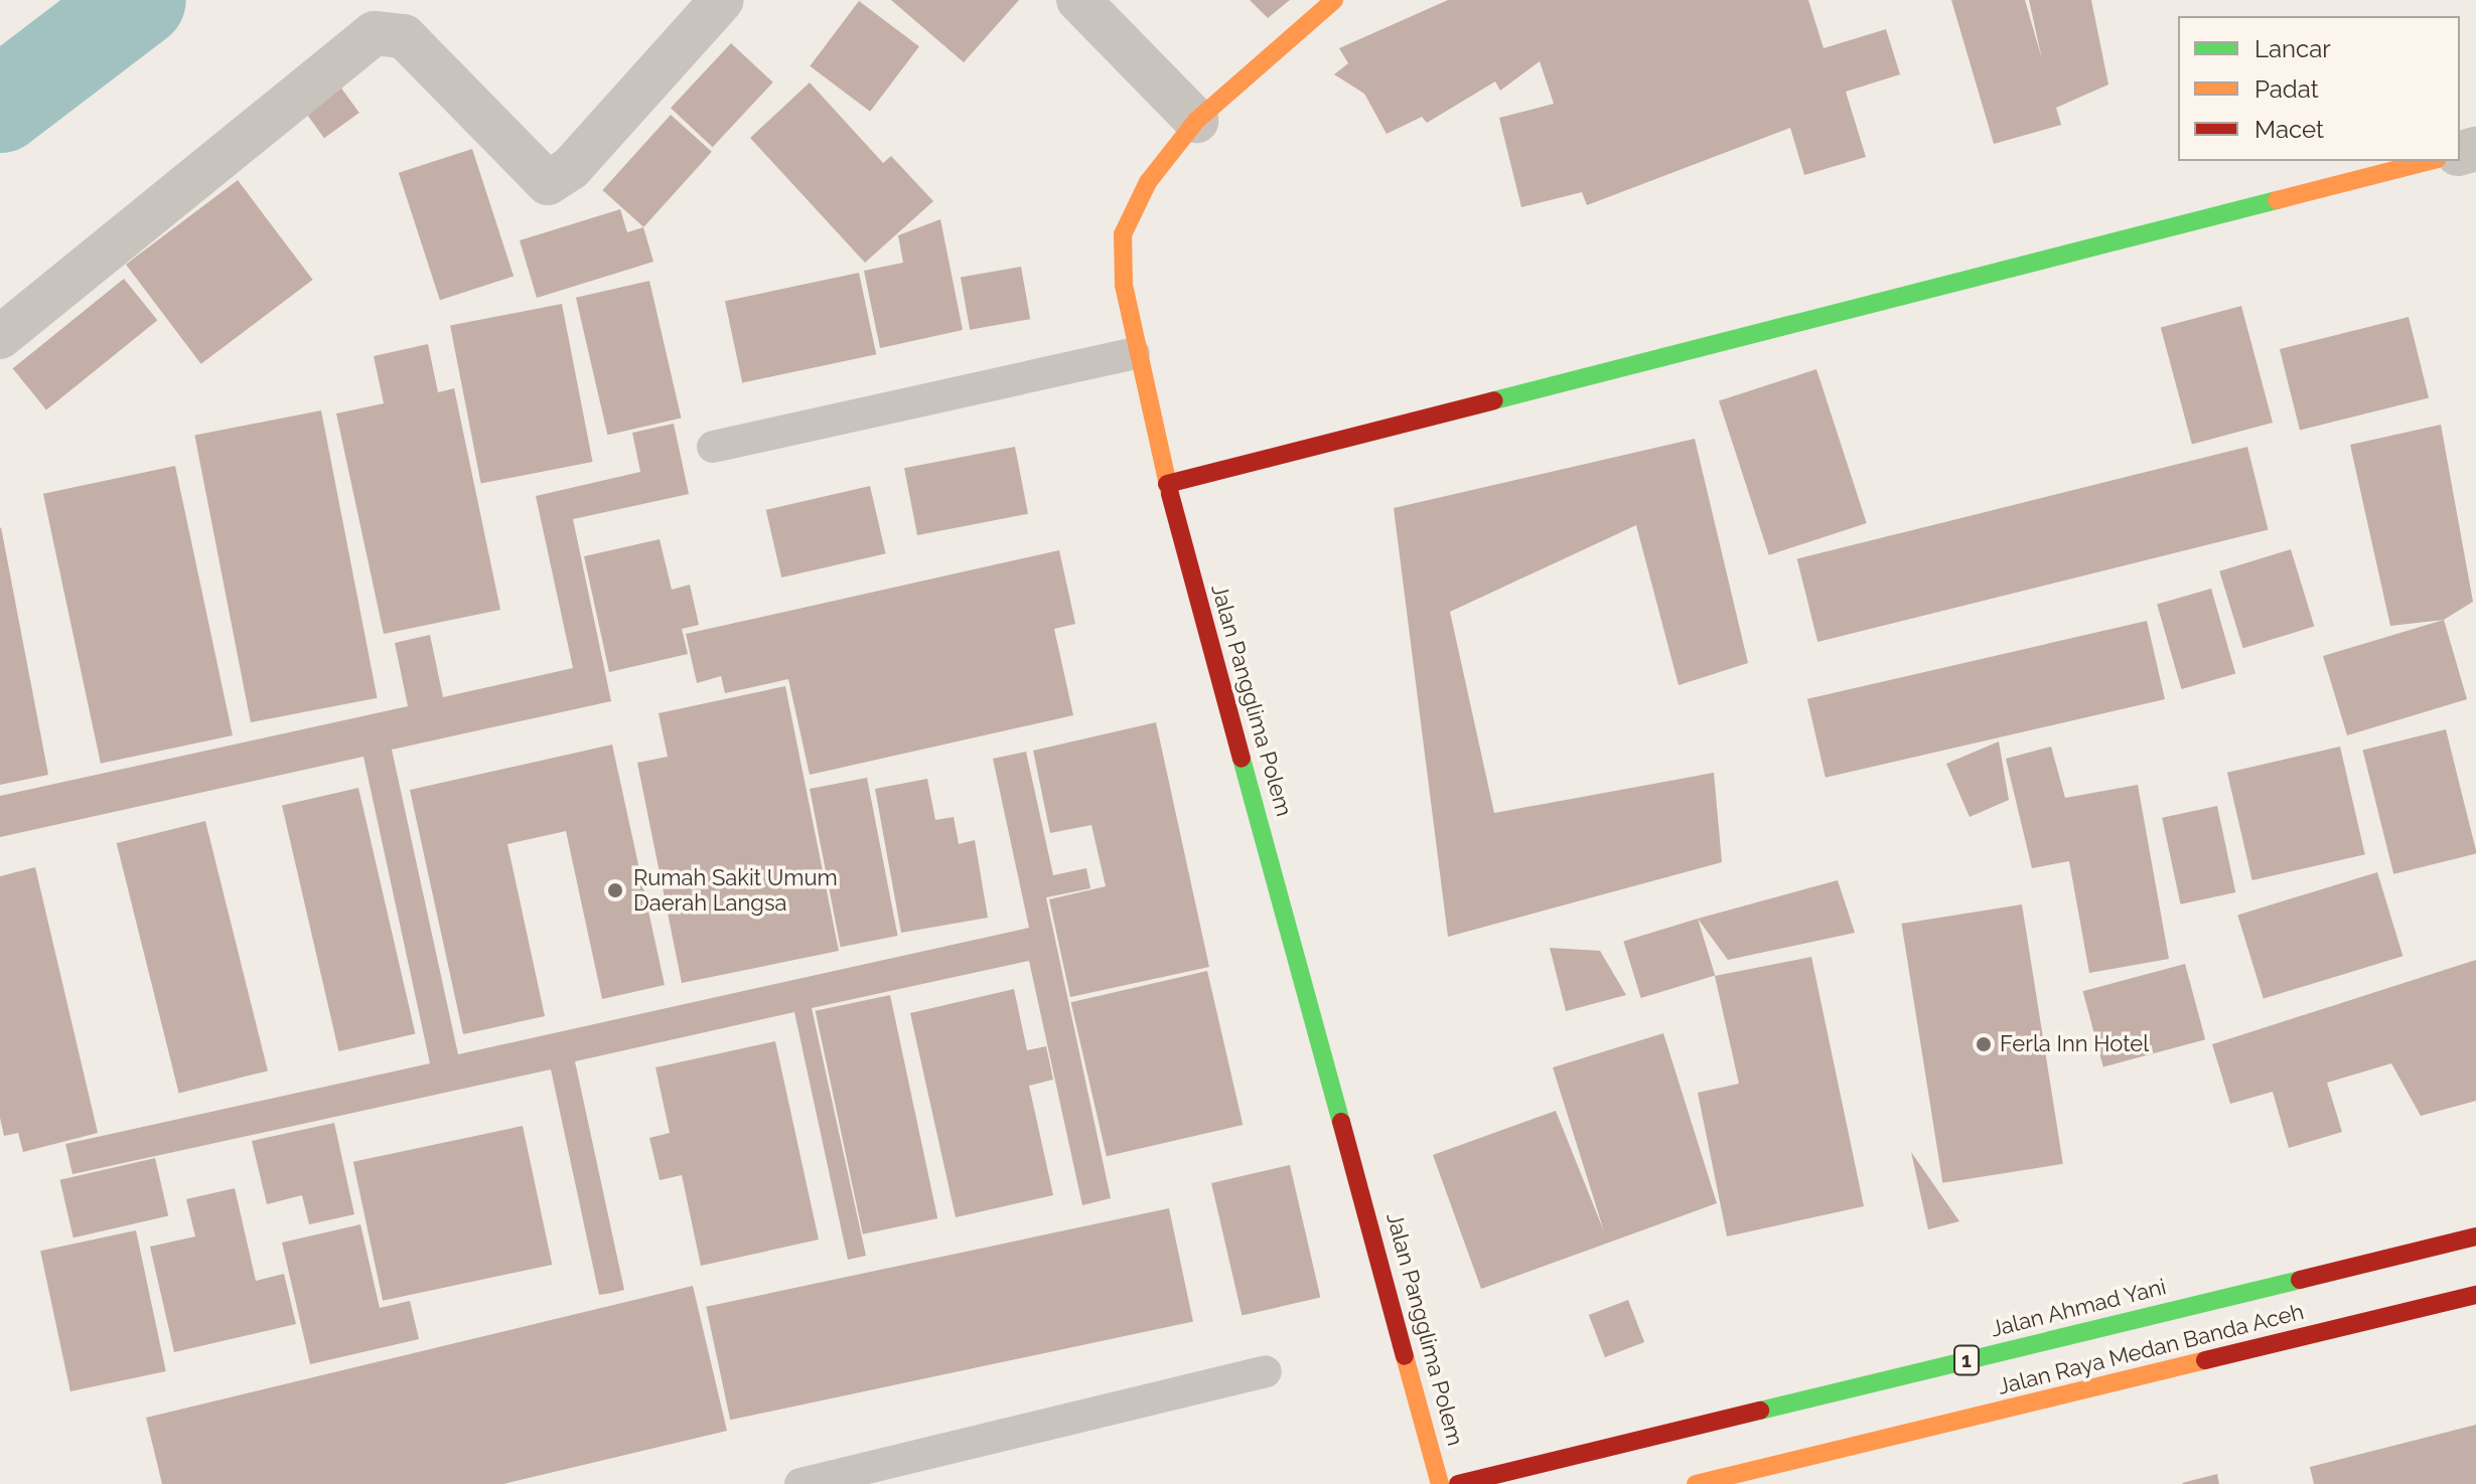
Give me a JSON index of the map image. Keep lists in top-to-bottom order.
{
  "streets": {
    "street": [
      "Jalan Pangglima Polem",
      "Jalan Ahmad Yani",
      "Jalan Raya Medan Banda Aceh",
      "1"
    ]
  },
  "places": ["Rumah Sakit Umum Daerah Langsa", "Ferla Inn Hotel"],
  "legend": ["Lancar", "Padat", "Macet"]
}
